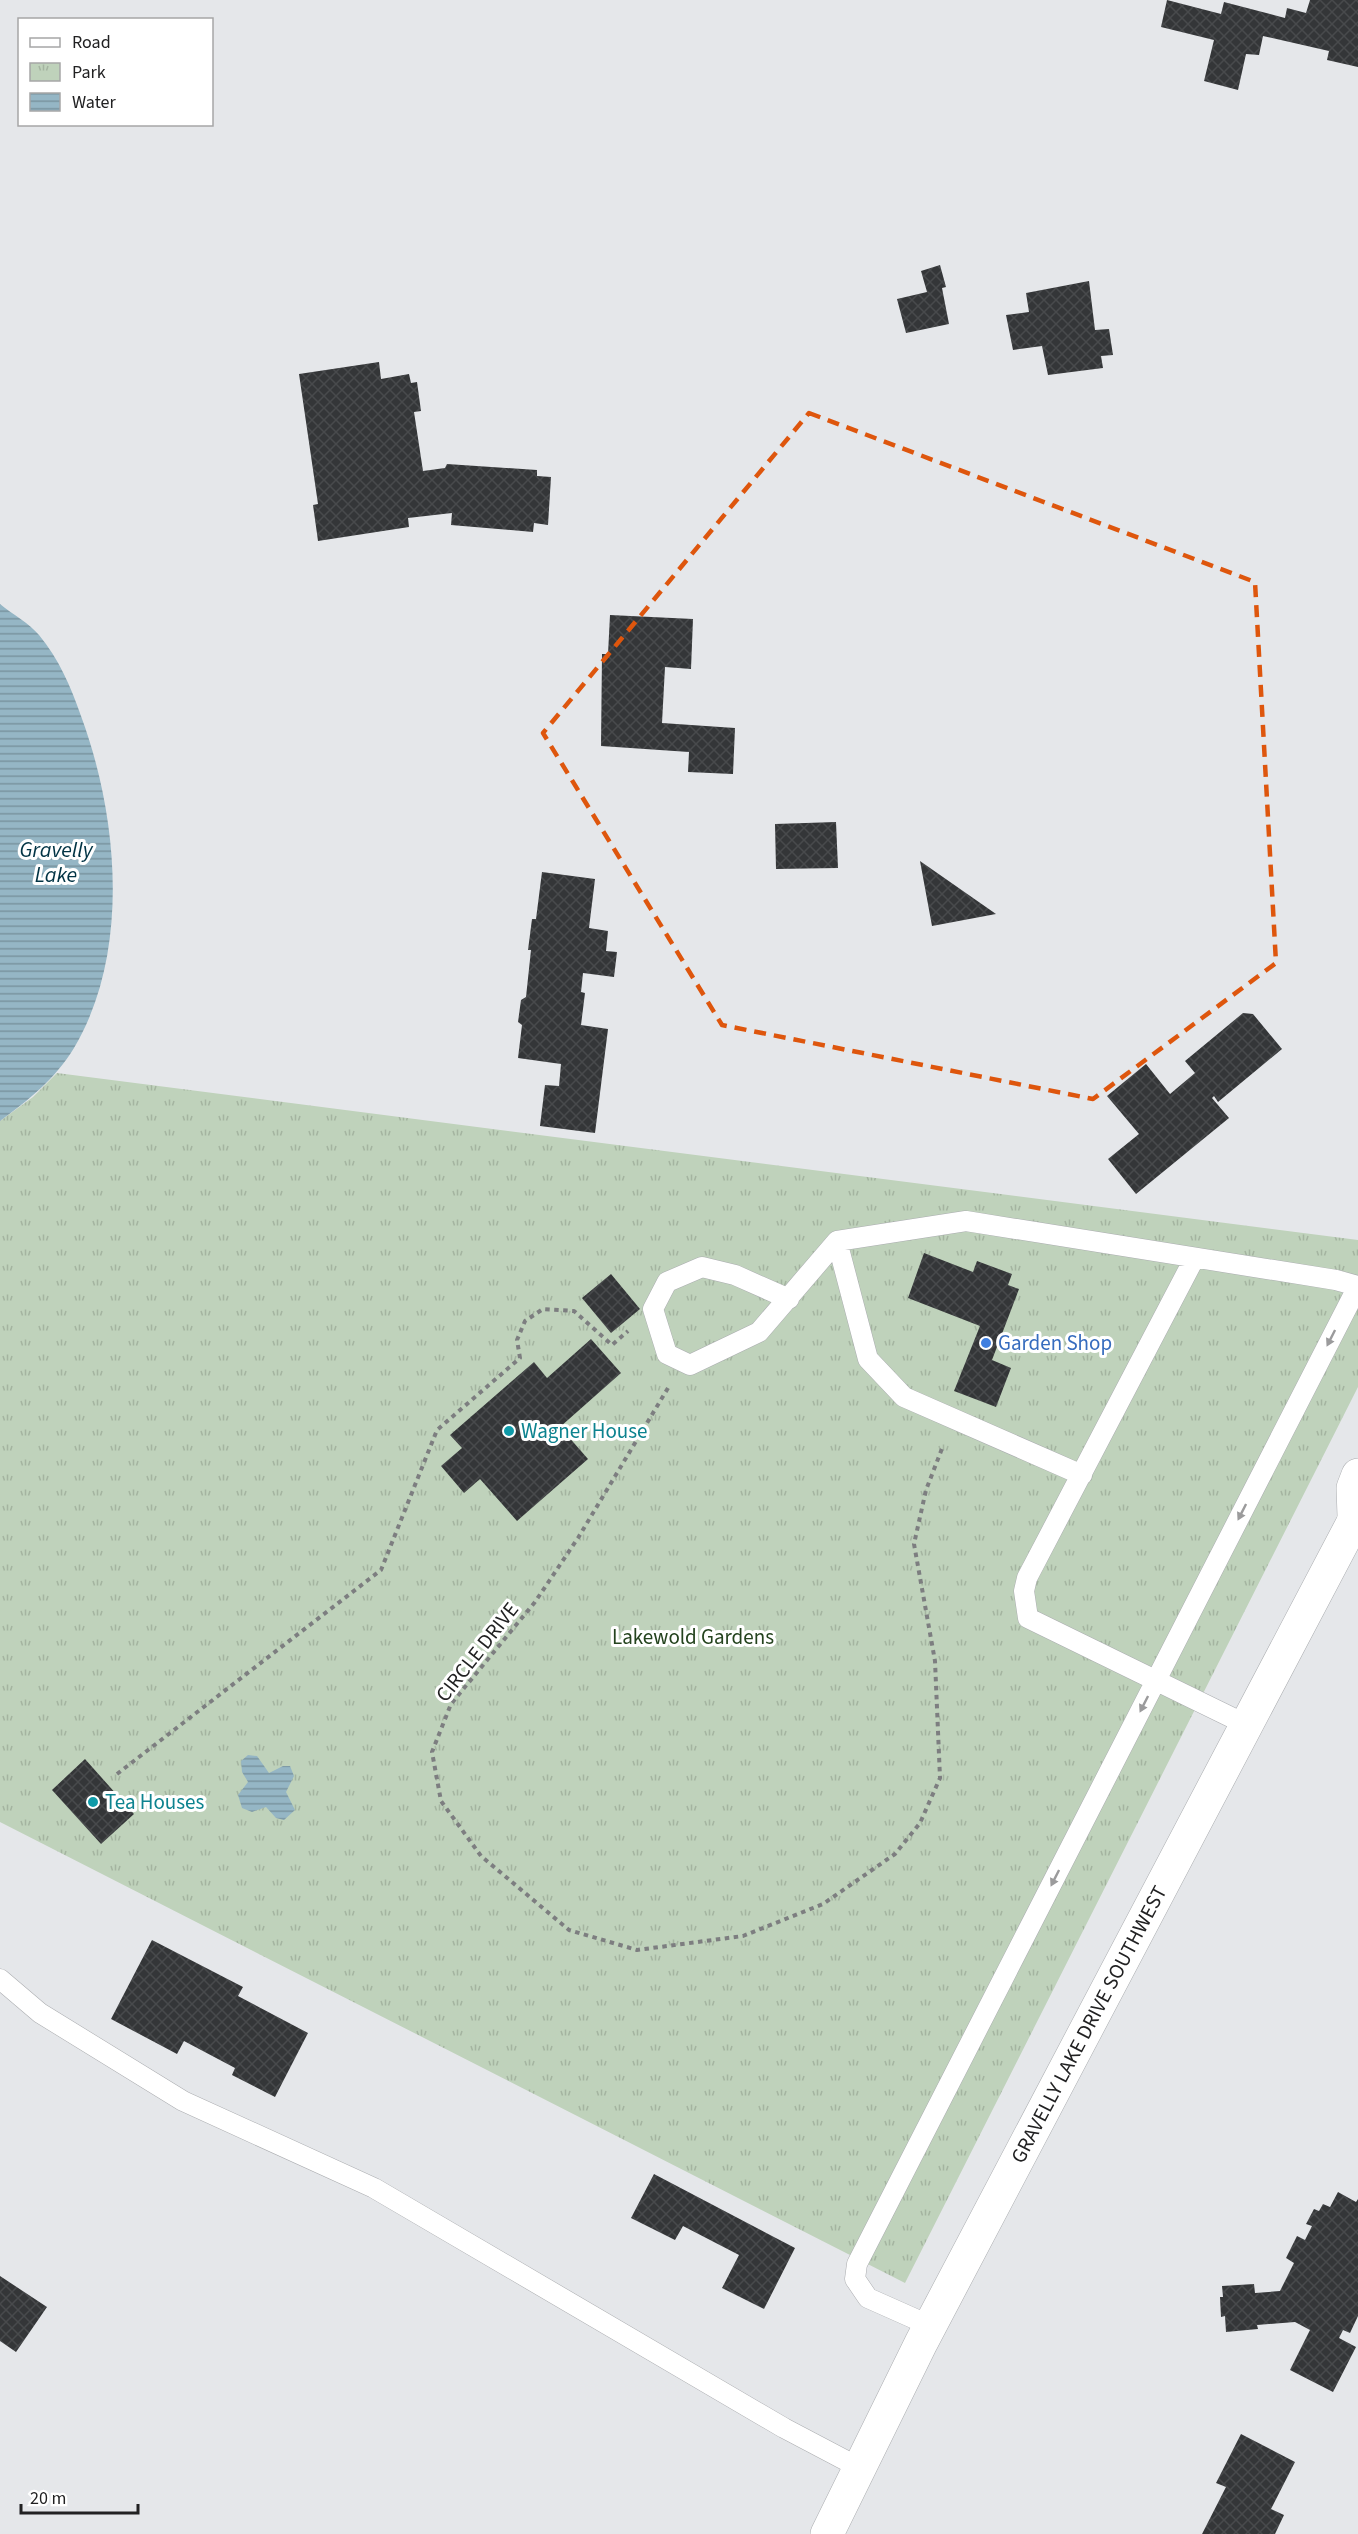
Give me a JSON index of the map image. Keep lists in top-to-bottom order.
{
  "streets": {
    "main road": ["GRAVELLY LAKE DRIVE SOUTHWEST"],
    "path": ["CIRCLE DRIVE"]
  },
  "water": ["Gravelly Lake"],
  "parks": ["Lakewold Gardens"],
  "places": ["Garden Shop", "Wagner House", "Tea Houses"],
  "legend": ["Road", "Park", "Water"],
  "scale_bar": "20 m"
}
